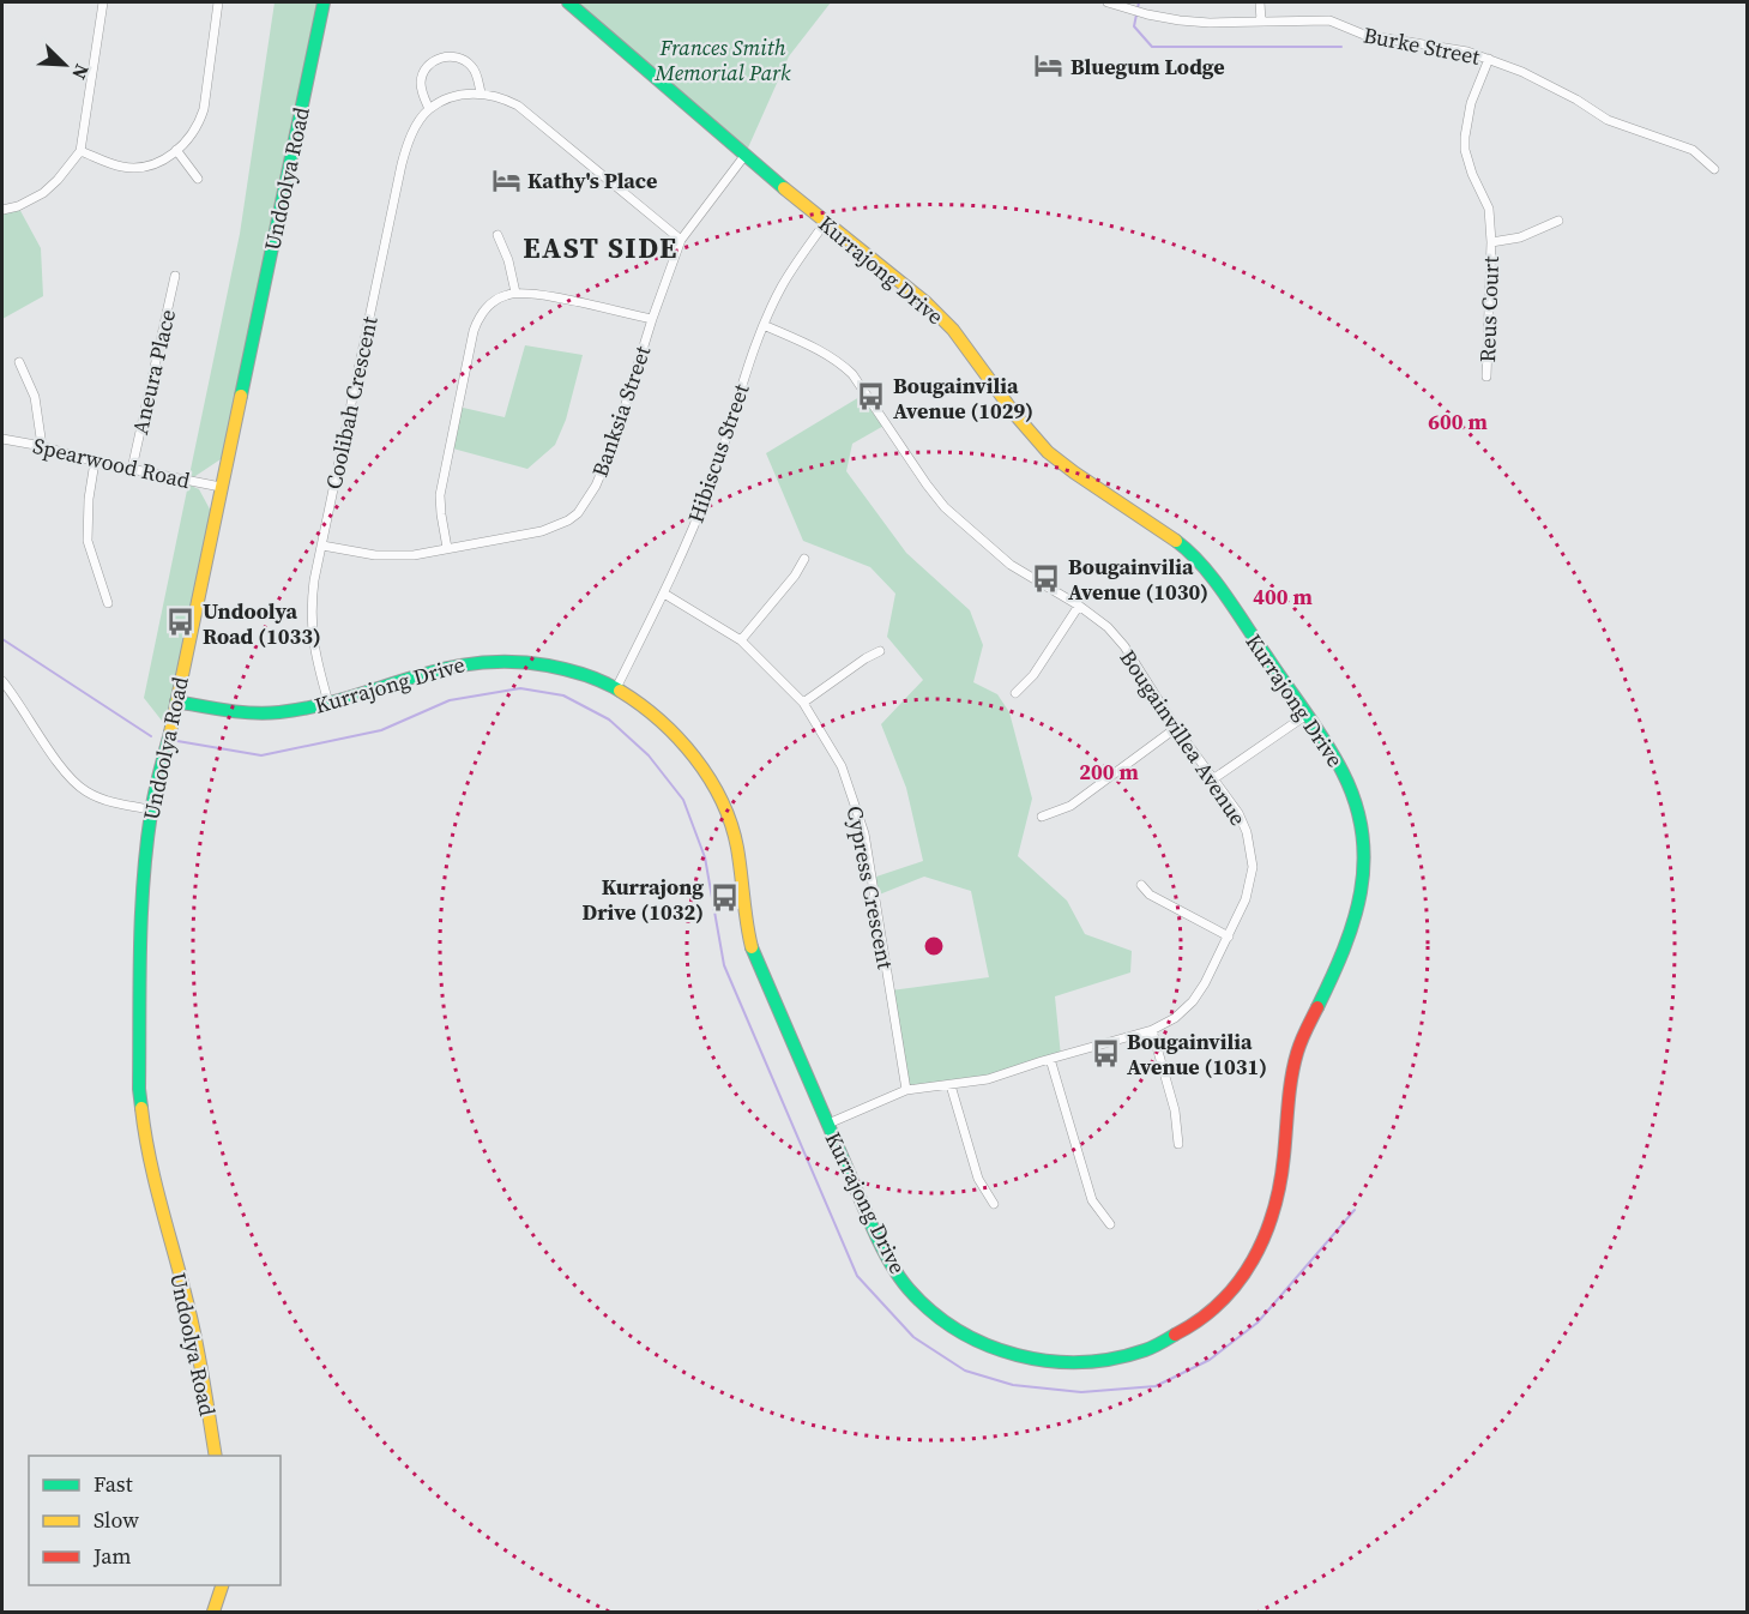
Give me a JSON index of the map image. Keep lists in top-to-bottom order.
{
  "streets": {
    "street": [
      "Burke Street",
      "Undoolya Road",
      "Kurrajong Drive",
      "Reus Court",
      "Aneura Place",
      "Coolibah Crescent",
      "Banksia Street",
      "Hibiscus Street",
      "Spearwood Road",
      "Bougainvillea Avenue",
      "Cypress Crescent"
    ]
  },
  "crossings": [
    ["Burke Street", "Reus Court"],
    ["Undoolya Road", "Kurrajong Drive"],
    ["Undoolya Road", "Spearwood Road"],
    ["Kurrajong Drive", "Coolibah Crescent"],
    ["Kurrajong Drive", "Banksia Street"],
    ["Kurrajong Drive", "Hibiscus Street"],
    ["Kurrajong Drive", "Bougainvillea Avenue"],
    ["Aneura Place", "Spearwood Road"],
    ["Coolibah Crescent", "Banksia Street"],
    ["Hibiscus Street", "Bougainvillea Avenue"],
    ["Hibiscus Street", "Cypress Crescent"],
    ["Bougainvillea Avenue", "Cypress Crescent"]
  ],
  "districts": ["EAST SIDE"],
  "parks": ["Frances Smith Memorial Park"],
  "places": {
    "hotel": ["Bluegum Lodge", "Kathy's Place"],
    "bus stop": [
      "Bougainvilia Avenue (1029)",
      "Bougainvilia Avenue (1030)",
      "Undoolya Road (1033)",
      "Kurrajong Drive (1032)",
      "Bougainvilia Avenue (1031)"
    ]
  },
  "legend": ["Fast", "Slow", "Jam"],
  "north": "bottom right",
  "rings": ["600 m", "400 m", "200 m"]
}
